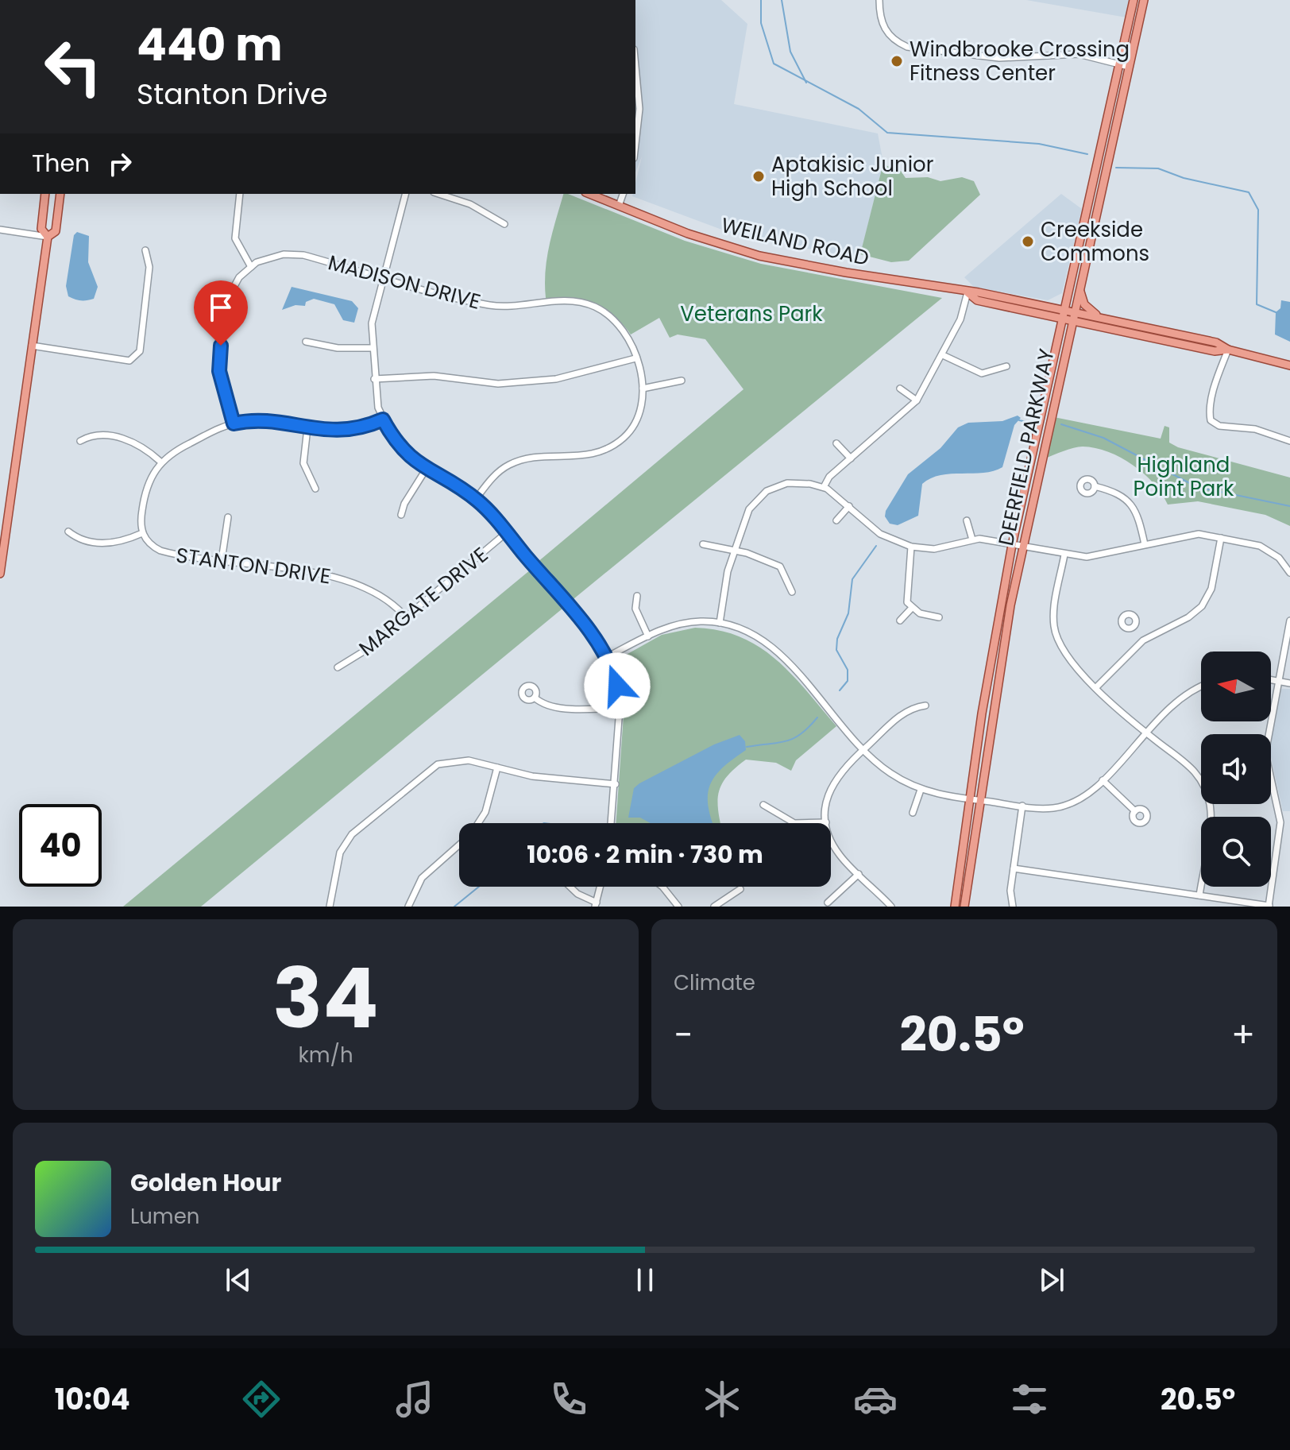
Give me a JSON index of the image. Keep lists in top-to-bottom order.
{
  "streets": {
    "main road": ["WEILAND ROAD", "DEERFIELD PARKWAY"],
    "street": ["MADISON DRIVE", "STANTON DRIVE", "MARGATE DRIVE"]
  },
  "crossings": [
    ["WEILAND ROAD", "DEERFIELD PARKWAY"],
    ["STANTON DRIVE", "MARGATE DRIVE"]
  ],
  "parks": ["Veterans Park", "Highland Point Park"],
  "places": ["Windbrooke Crossing Fitness Center", "Aptakisic Junior High School", "Creekside Commons"],
  "north": "left",
  "page": {
    "turn": ["440 m", "Stanton Drive"],
    "then": "Then",
    "limit": "40",
    "trip": "10:06 · 2 min · 730 m",
    "tile": [
      ["34", "km/h"],
      "Climate"
    ],
    "heat": ["−", "20.5°", "+"],
    "song": ["Golden Hour", "Lumen"],
    "tabs": ["10:04", "20.5°"]
  }
}
